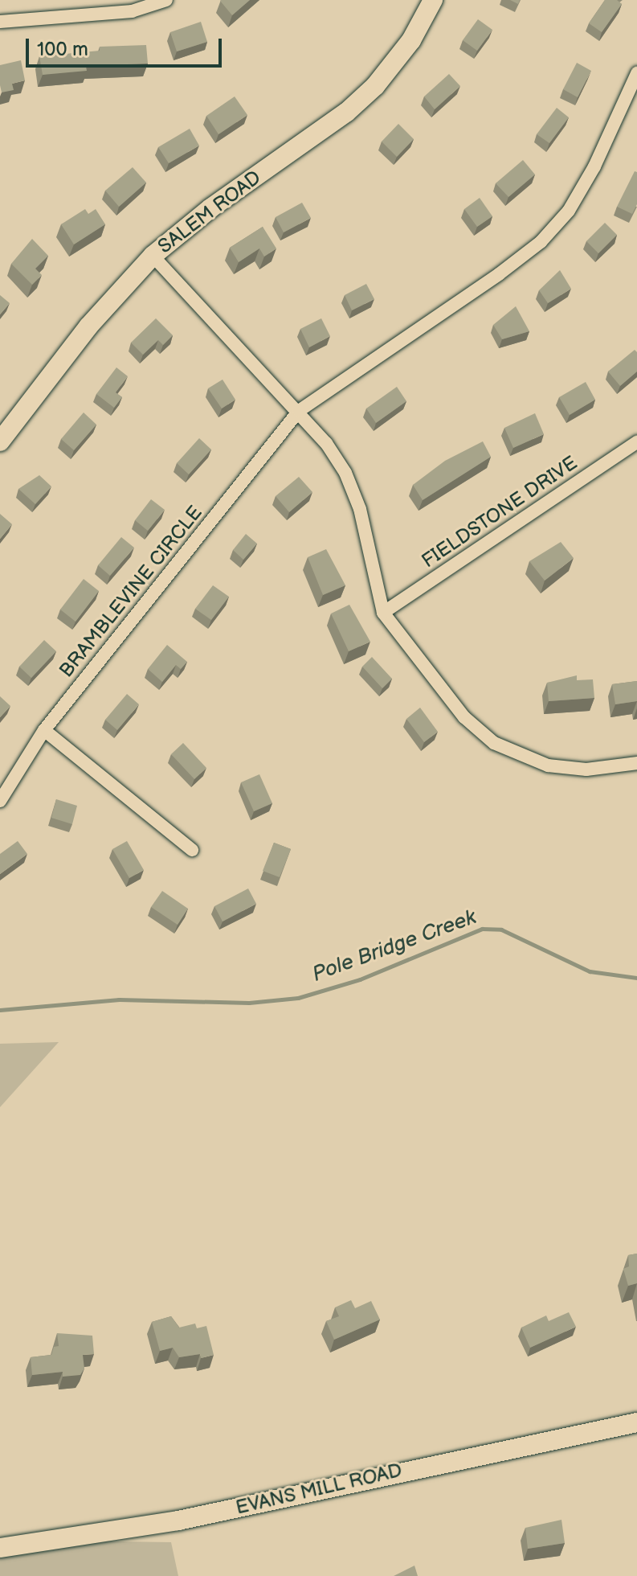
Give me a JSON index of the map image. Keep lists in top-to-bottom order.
{
  "streets": {
    "main road": ["SALEM ROAD", "EVANS MILL ROAD"],
    "street": ["FIELDSTONE DRIVE", "BRAMBLEVINE CIRCLE"]
  },
  "water": ["Pole Bridge Creek"],
  "scale_bar": "100 m"
}
